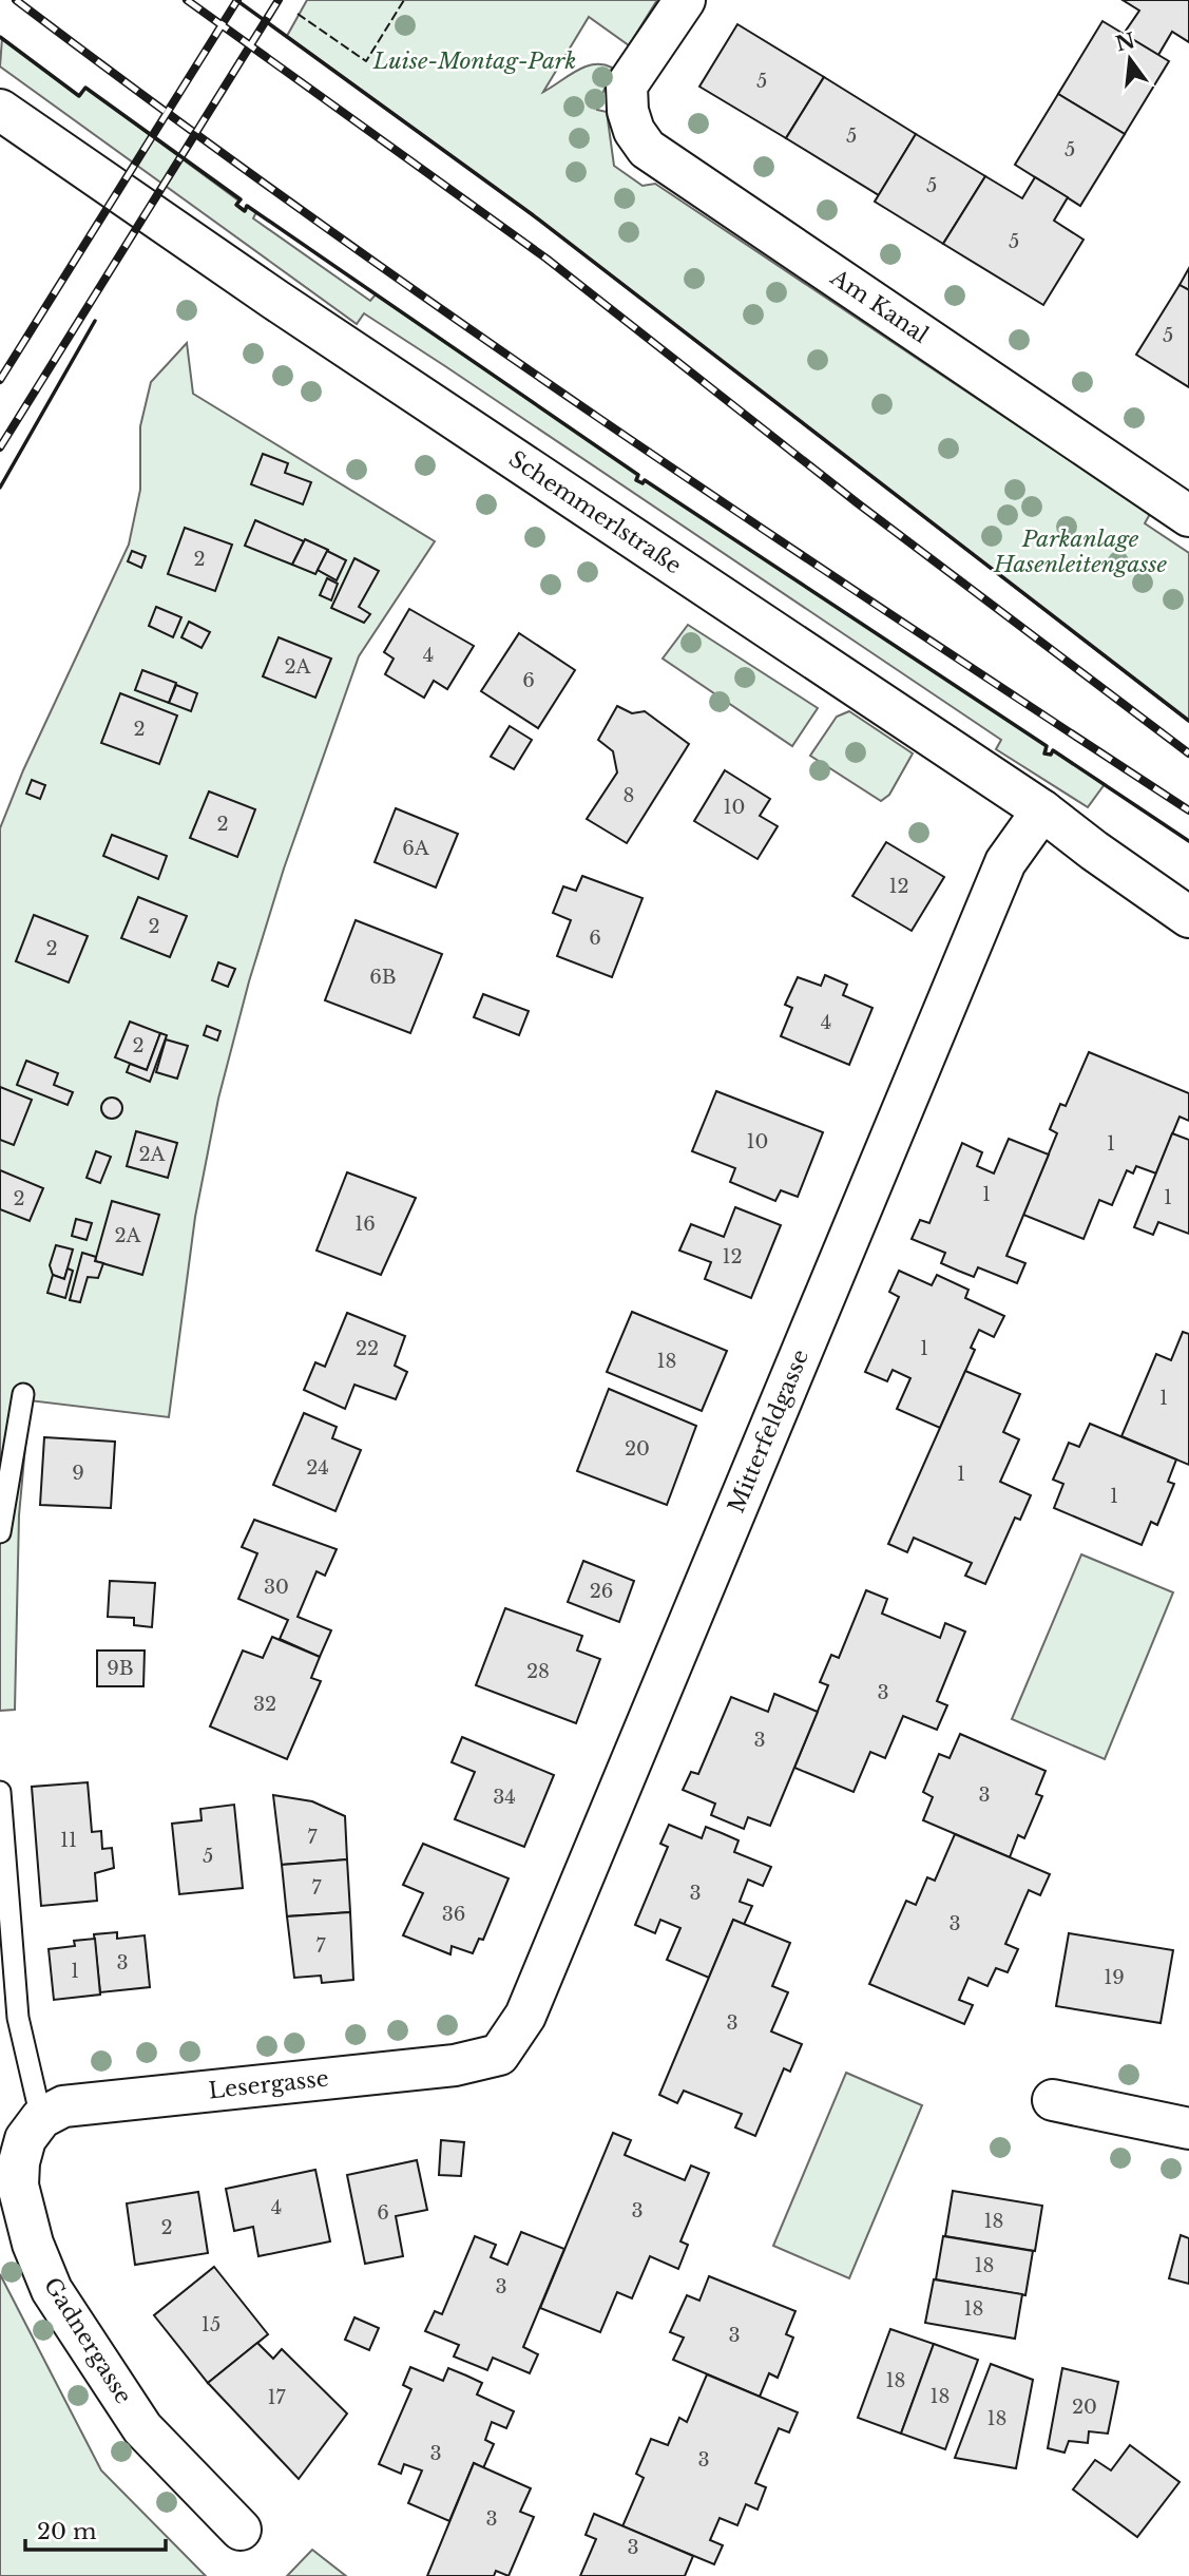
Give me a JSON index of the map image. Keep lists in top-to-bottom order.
{
  "streets": {
    "street": [
      "Am Kanal",
      "Schemmerlstraße",
      "Mitterfeldgasse",
      "Lesergasse",
      "Gadnergasse"
    ]
  },
  "crossings": [
    ["Schemmerlstraße", "Mitterfeldgasse"],
    ["Mitterfeldgasse", "Lesergasse"],
    ["Lesergasse", "Gadnergasse"]
  ],
  "parks": ["Luise-Montag-Park", "Parkanlage Hasenleitengasse"],
  "house_numbers": [
    "5",
    "5",
    "5",
    "5",
    "5",
    "5",
    "2",
    "4",
    "2A",
    "6",
    "2",
    "8",
    "10",
    "2",
    "6A",
    "12",
    "2",
    "6",
    "2",
    "6B",
    "4",
    "2",
    "10",
    "1",
    "2A",
    "1",
    "1",
    "2",
    "16",
    "2A",
    "12",
    "22",
    "1",
    "18",
    "1",
    "20",
    "24",
    "9",
    "1",
    "1",
    "30",
    "26",
    "9B",
    "28",
    "3",
    "32",
    "3",
    "3",
    "34",
    "7",
    "11",
    "5",
    "7",
    "3",
    "36",
    "3",
    "7",
    "3",
    "1",
    "19",
    "3",
    "4",
    "3",
    "6",
    "18",
    "2",
    "18",
    "3",
    "18",
    "15",
    "3",
    "18",
    "18",
    "17",
    "20",
    "18",
    "3",
    "3",
    "3",
    "3"
  ],
  "scale_bar": "20 m",
  "north": "top"
}
